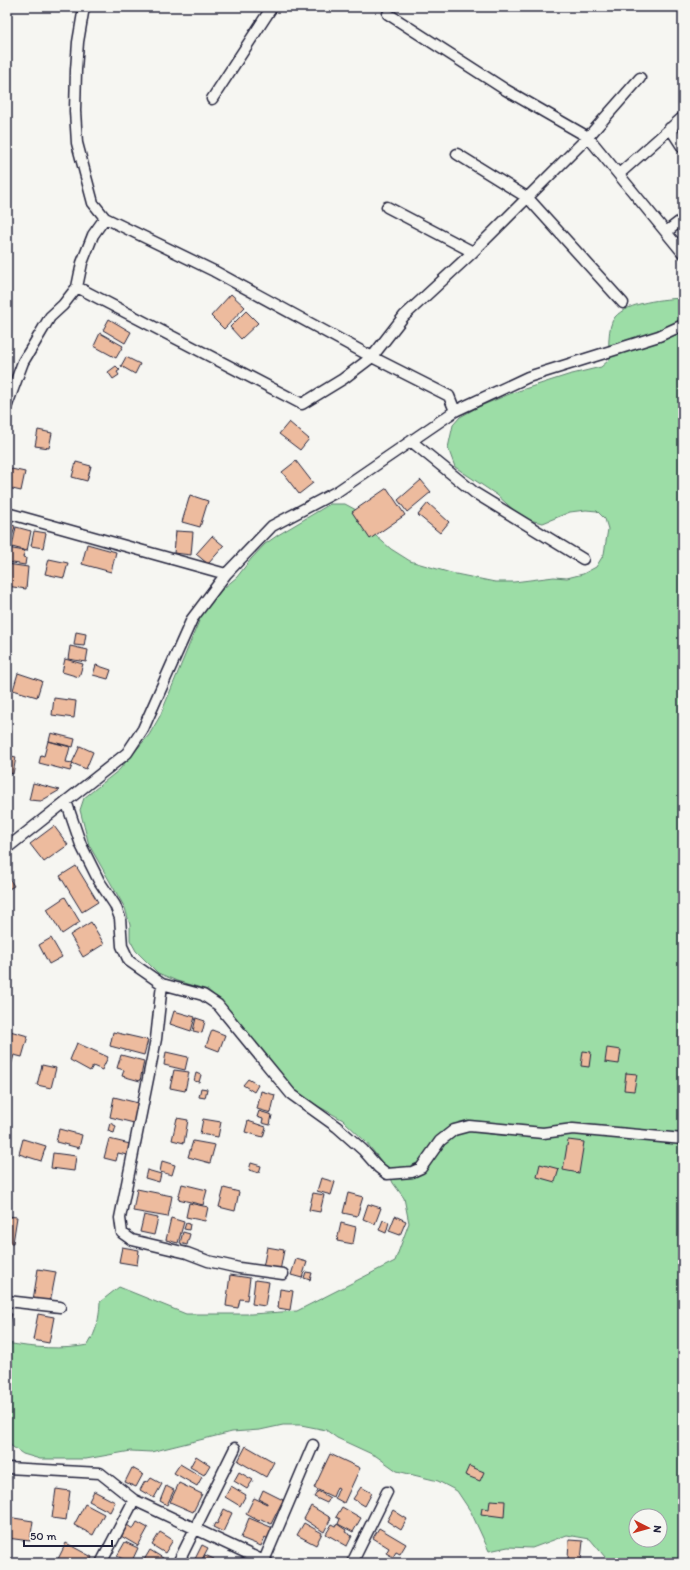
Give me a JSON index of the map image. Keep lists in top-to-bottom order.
{
  "scale_bar": "50 m",
  "north": "right"
}
